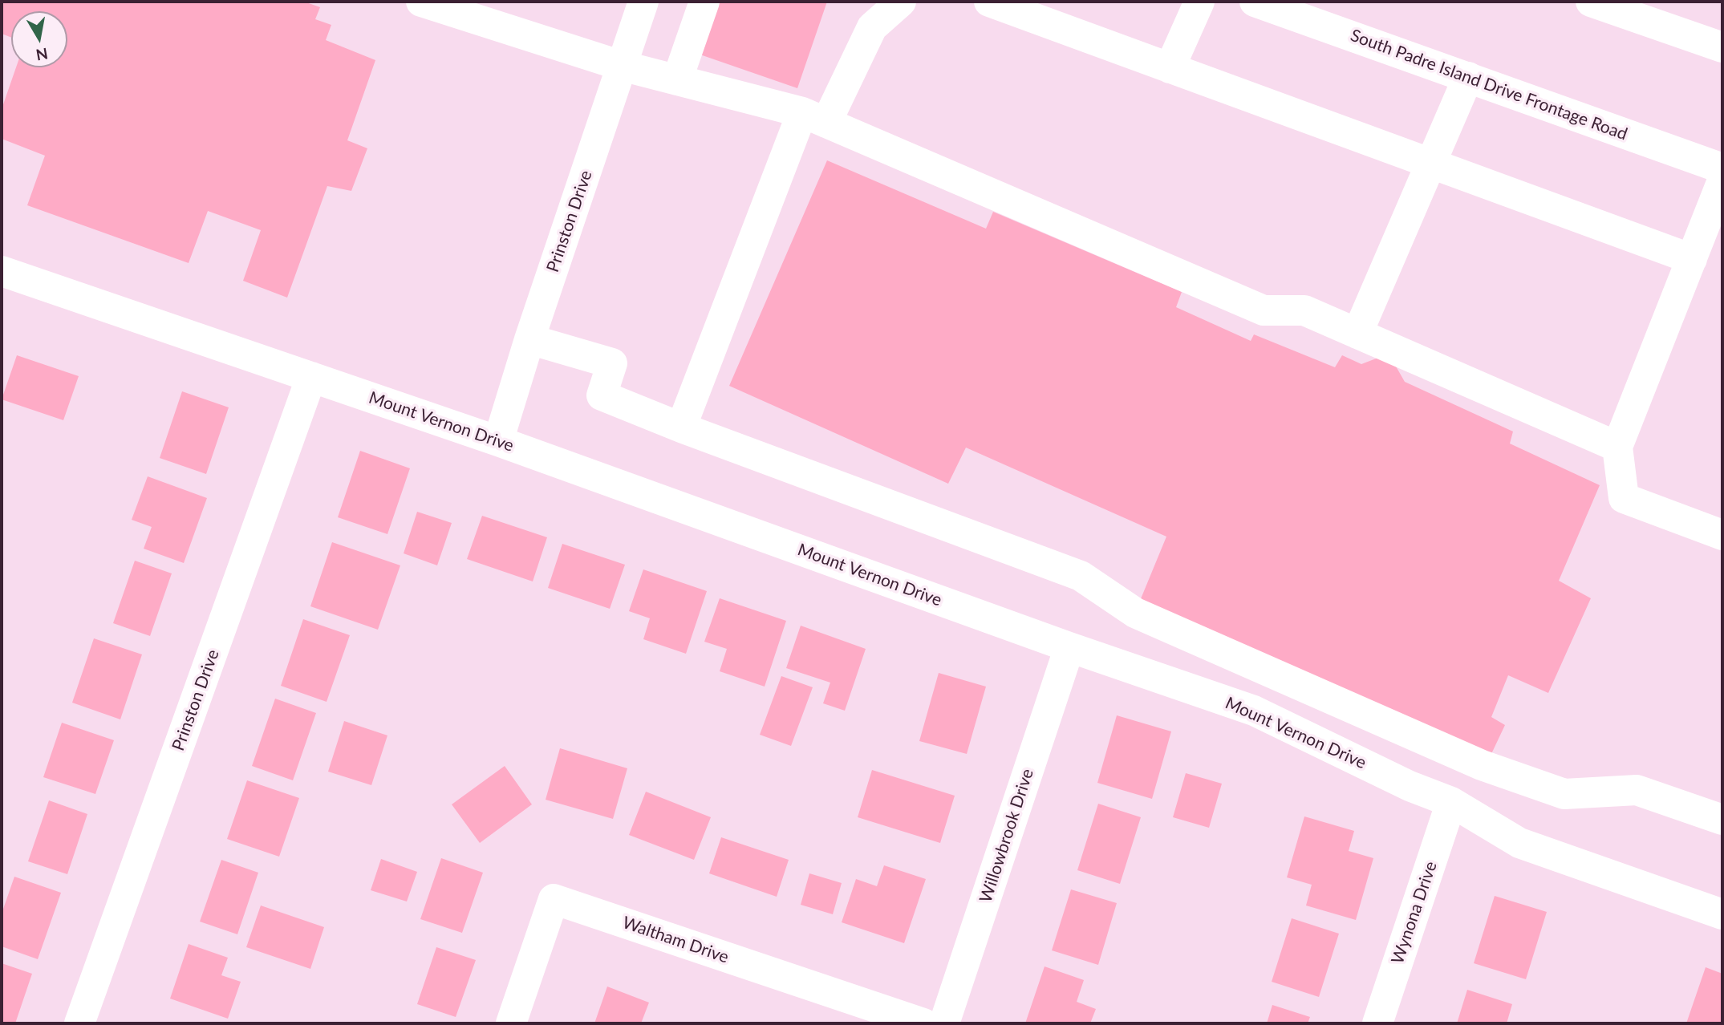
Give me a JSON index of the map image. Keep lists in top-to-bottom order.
{
  "streets": {
    "main road": [
      "South Padre Island Drive Frontage Road",
      "Prinston Drive",
      "Mount Vernon Drive",
      "Willowbrook Drive",
      "Wynona Drive",
      "Waltham Drive"
    ]
  },
  "crossings": [
    ["Prinston Drive", "Mount Vernon Drive"],
    ["Mount Vernon Drive", "Willowbrook Drive"],
    ["Mount Vernon Drive", "Wynona Drive"]
  ],
  "north": "bottom"
}
